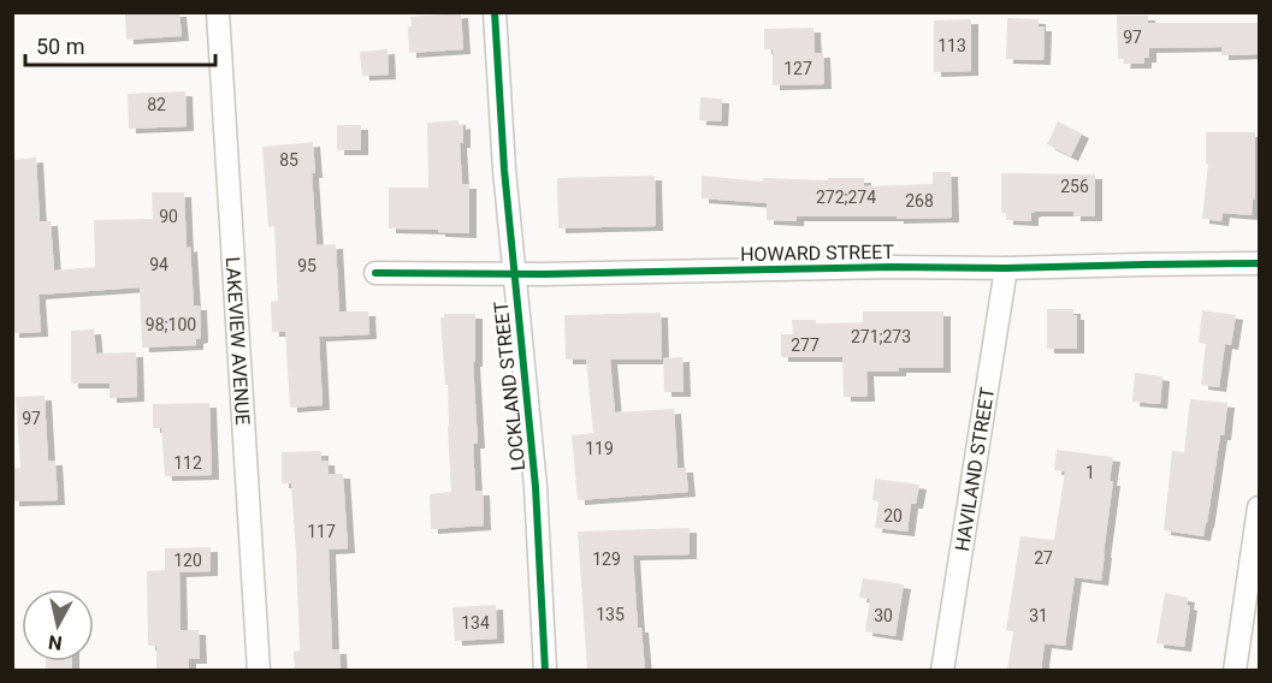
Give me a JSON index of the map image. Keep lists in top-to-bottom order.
{
  "streets": {
    "street": [
      "HOWARD STREET",
      "LAKEVIEW AVENUE",
      "LOCKLAND STREET",
      "HAVILAND STREET"
    ]
  },
  "crossings": [
    ["HOWARD STREET", "LOCKLAND STREET"],
    ["HOWARD STREET", "HAVILAND STREET"]
  ],
  "house_numbers": [
    "97",
    "113",
    "127",
    "82",
    "85",
    "256",
    "272;274",
    "268",
    "90",
    "94",
    "95",
    "98;100",
    "271;273",
    "277",
    "97",
    "119",
    "112",
    "1",
    "20",
    "117",
    "27",
    "129",
    "120",
    "135",
    "30",
    "31",
    "134"
  ],
  "scale_bar": "50 m",
  "north": "bottom"
}
